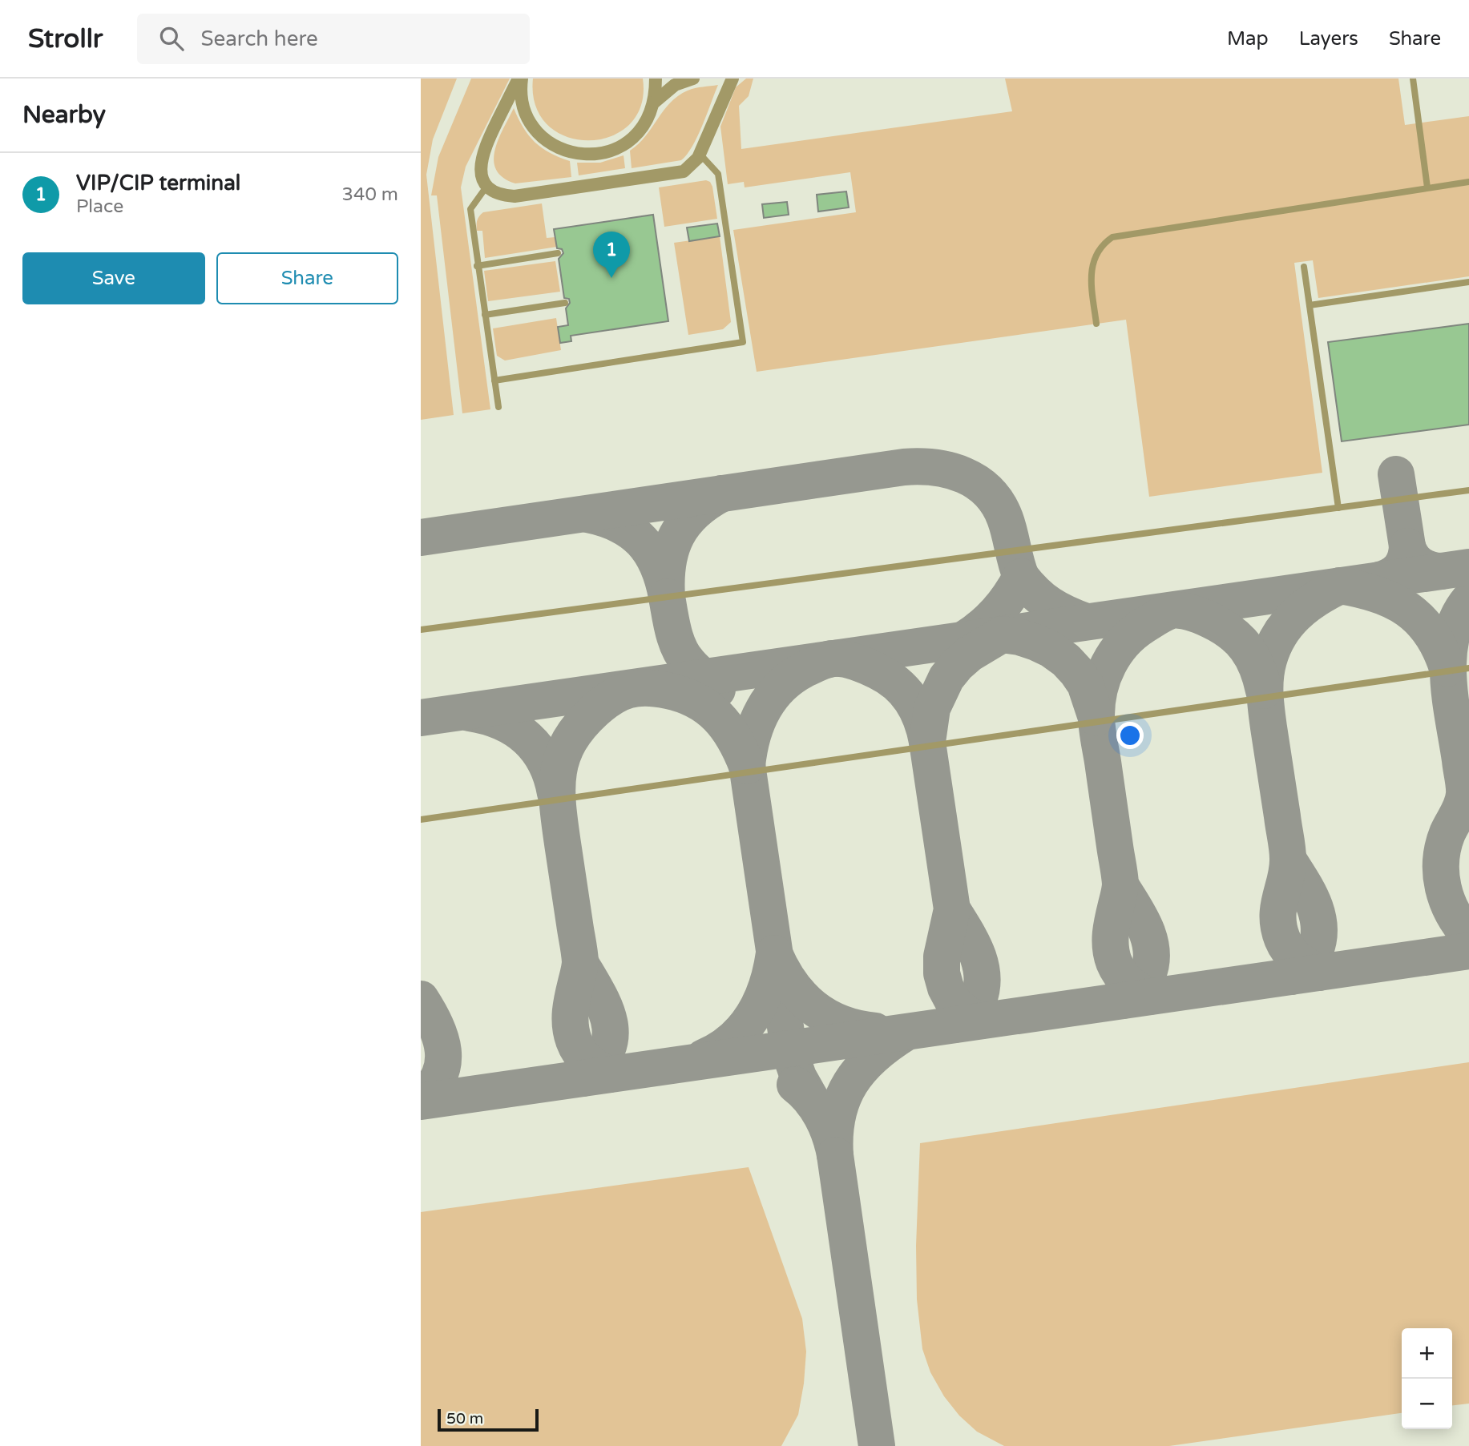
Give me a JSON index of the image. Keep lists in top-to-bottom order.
{
  "scale_bar": "50 m",
  "page": {
    "header": "Strollr",
    "search": "Search here",
    "nav": ["Map", "Layers", "Share"],
    "heading": "Nearby",
    "list": [
      {
        "mark": "1",
        "name": "VIP/CIP terminal",
        "note": "Place",
        "value": "340 m"
      }
    ],
    "pins": "1",
    "buttons": ["Save", "Share"],
    "map_buttons": ["+", "−"],
    "scale": "50 m"
  }
}
